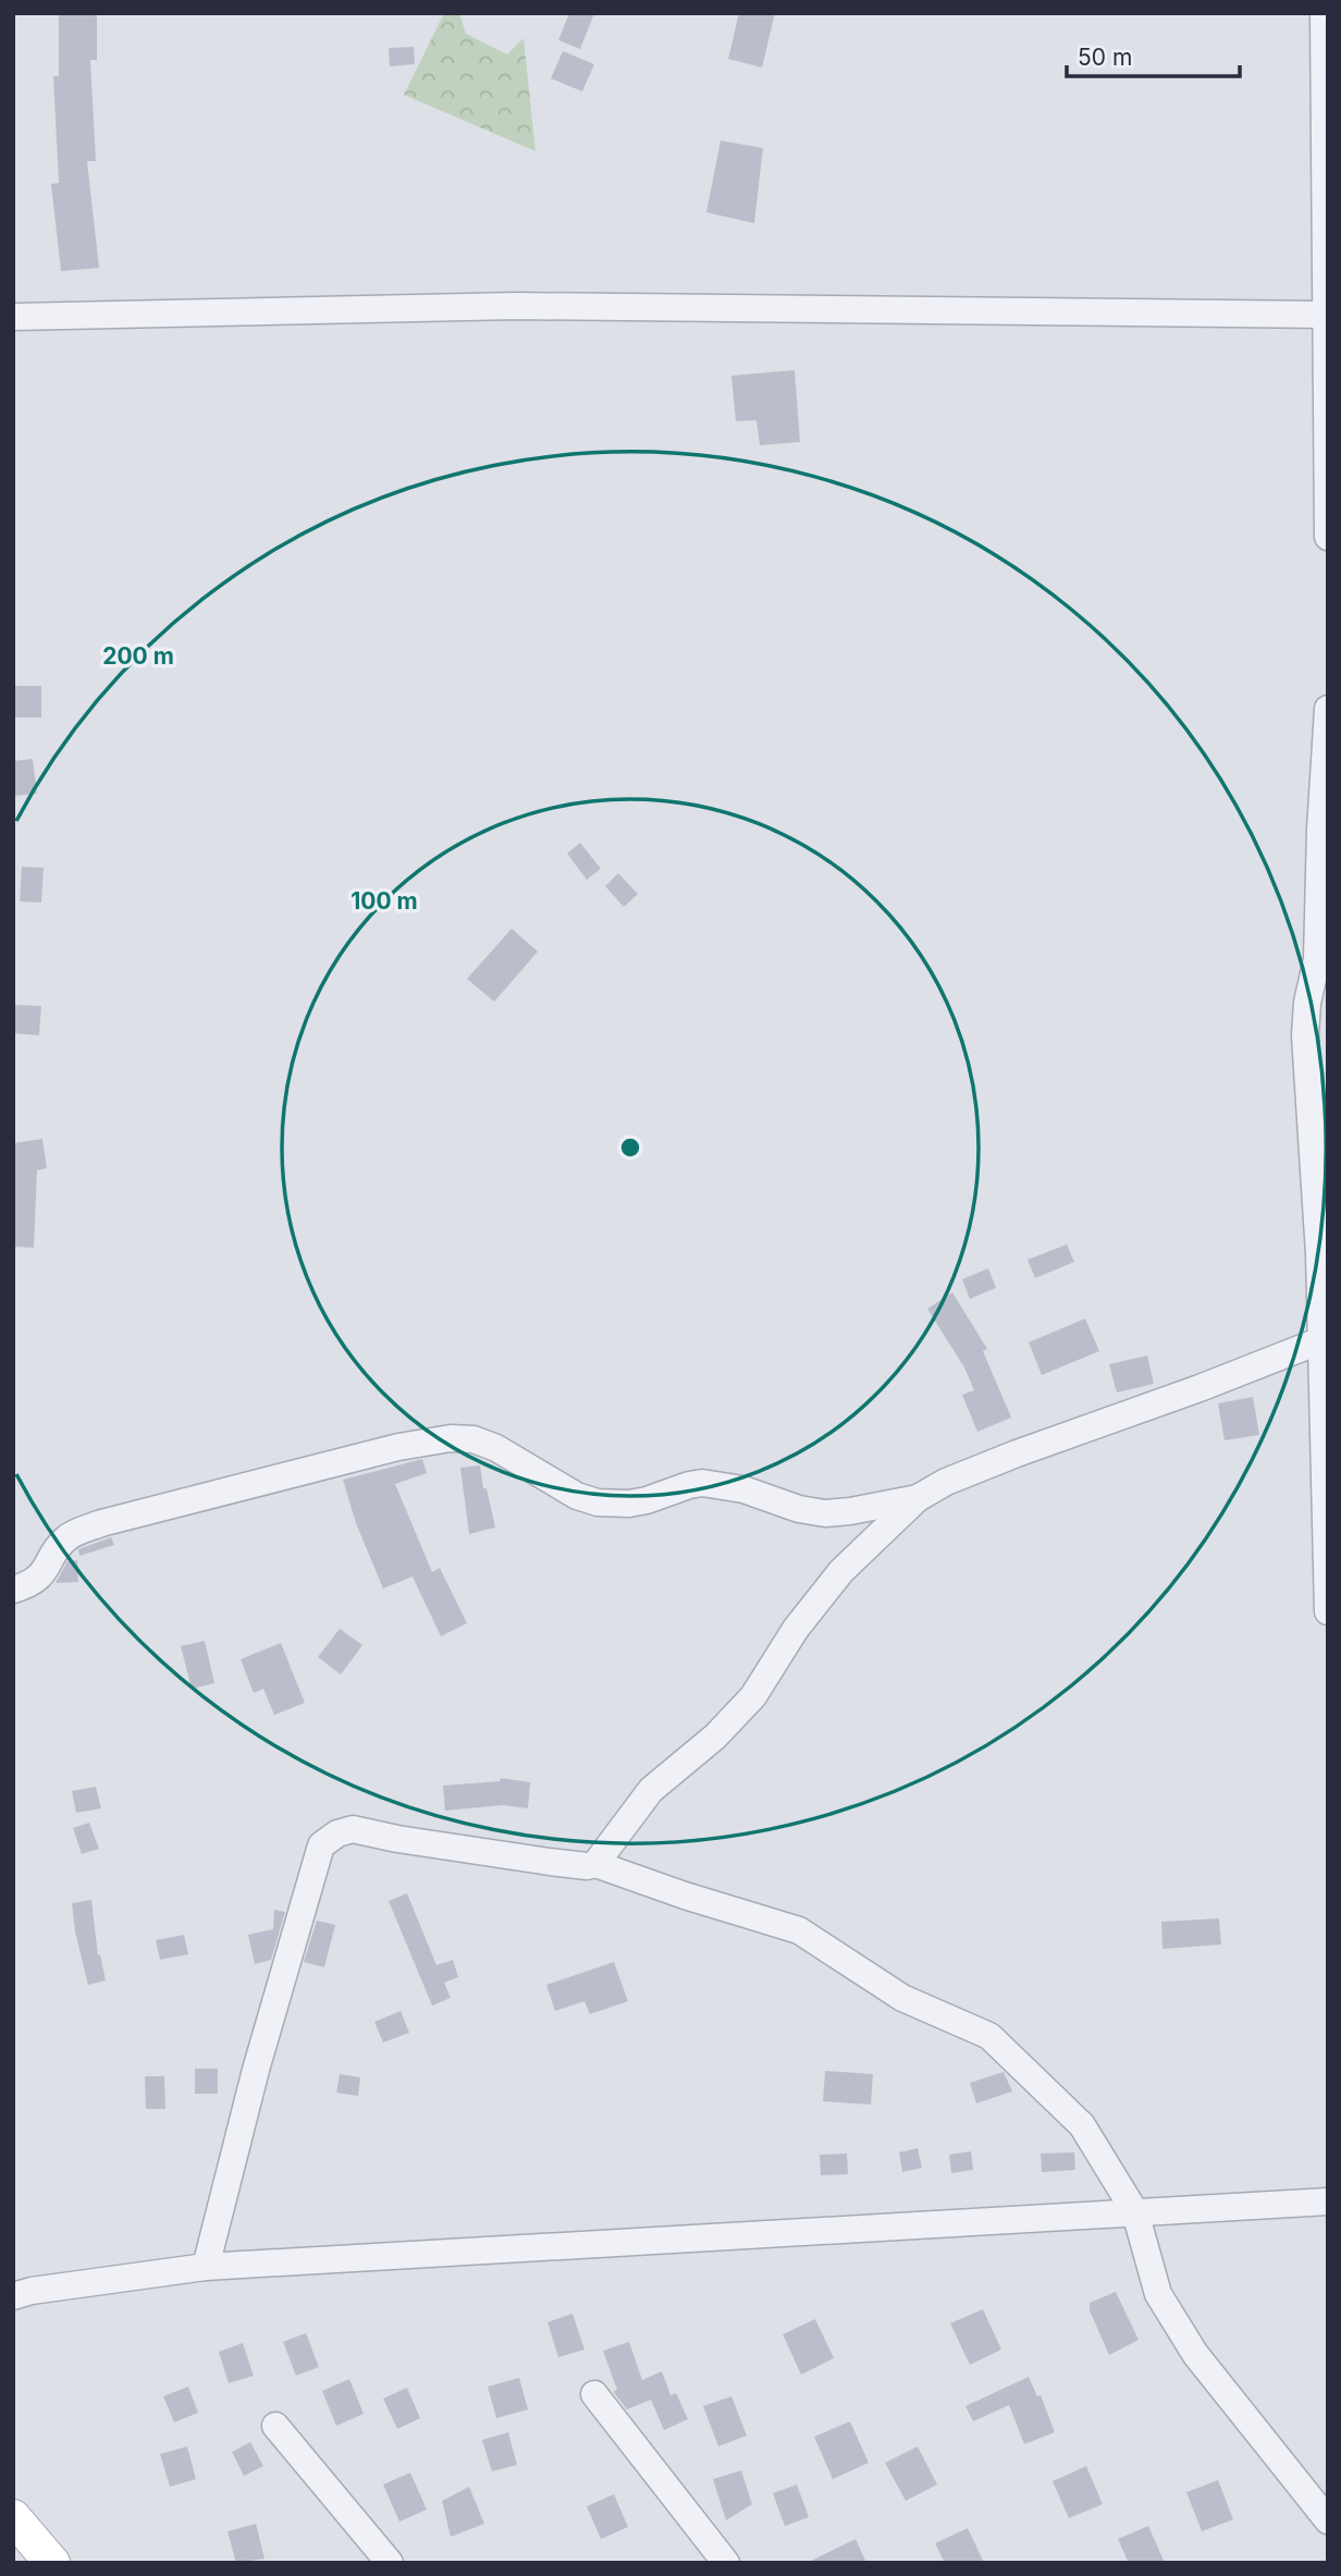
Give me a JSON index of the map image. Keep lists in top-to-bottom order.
{
  "scale_bar": "50 m",
  "rings": ["200 m", "100 m"]
}
